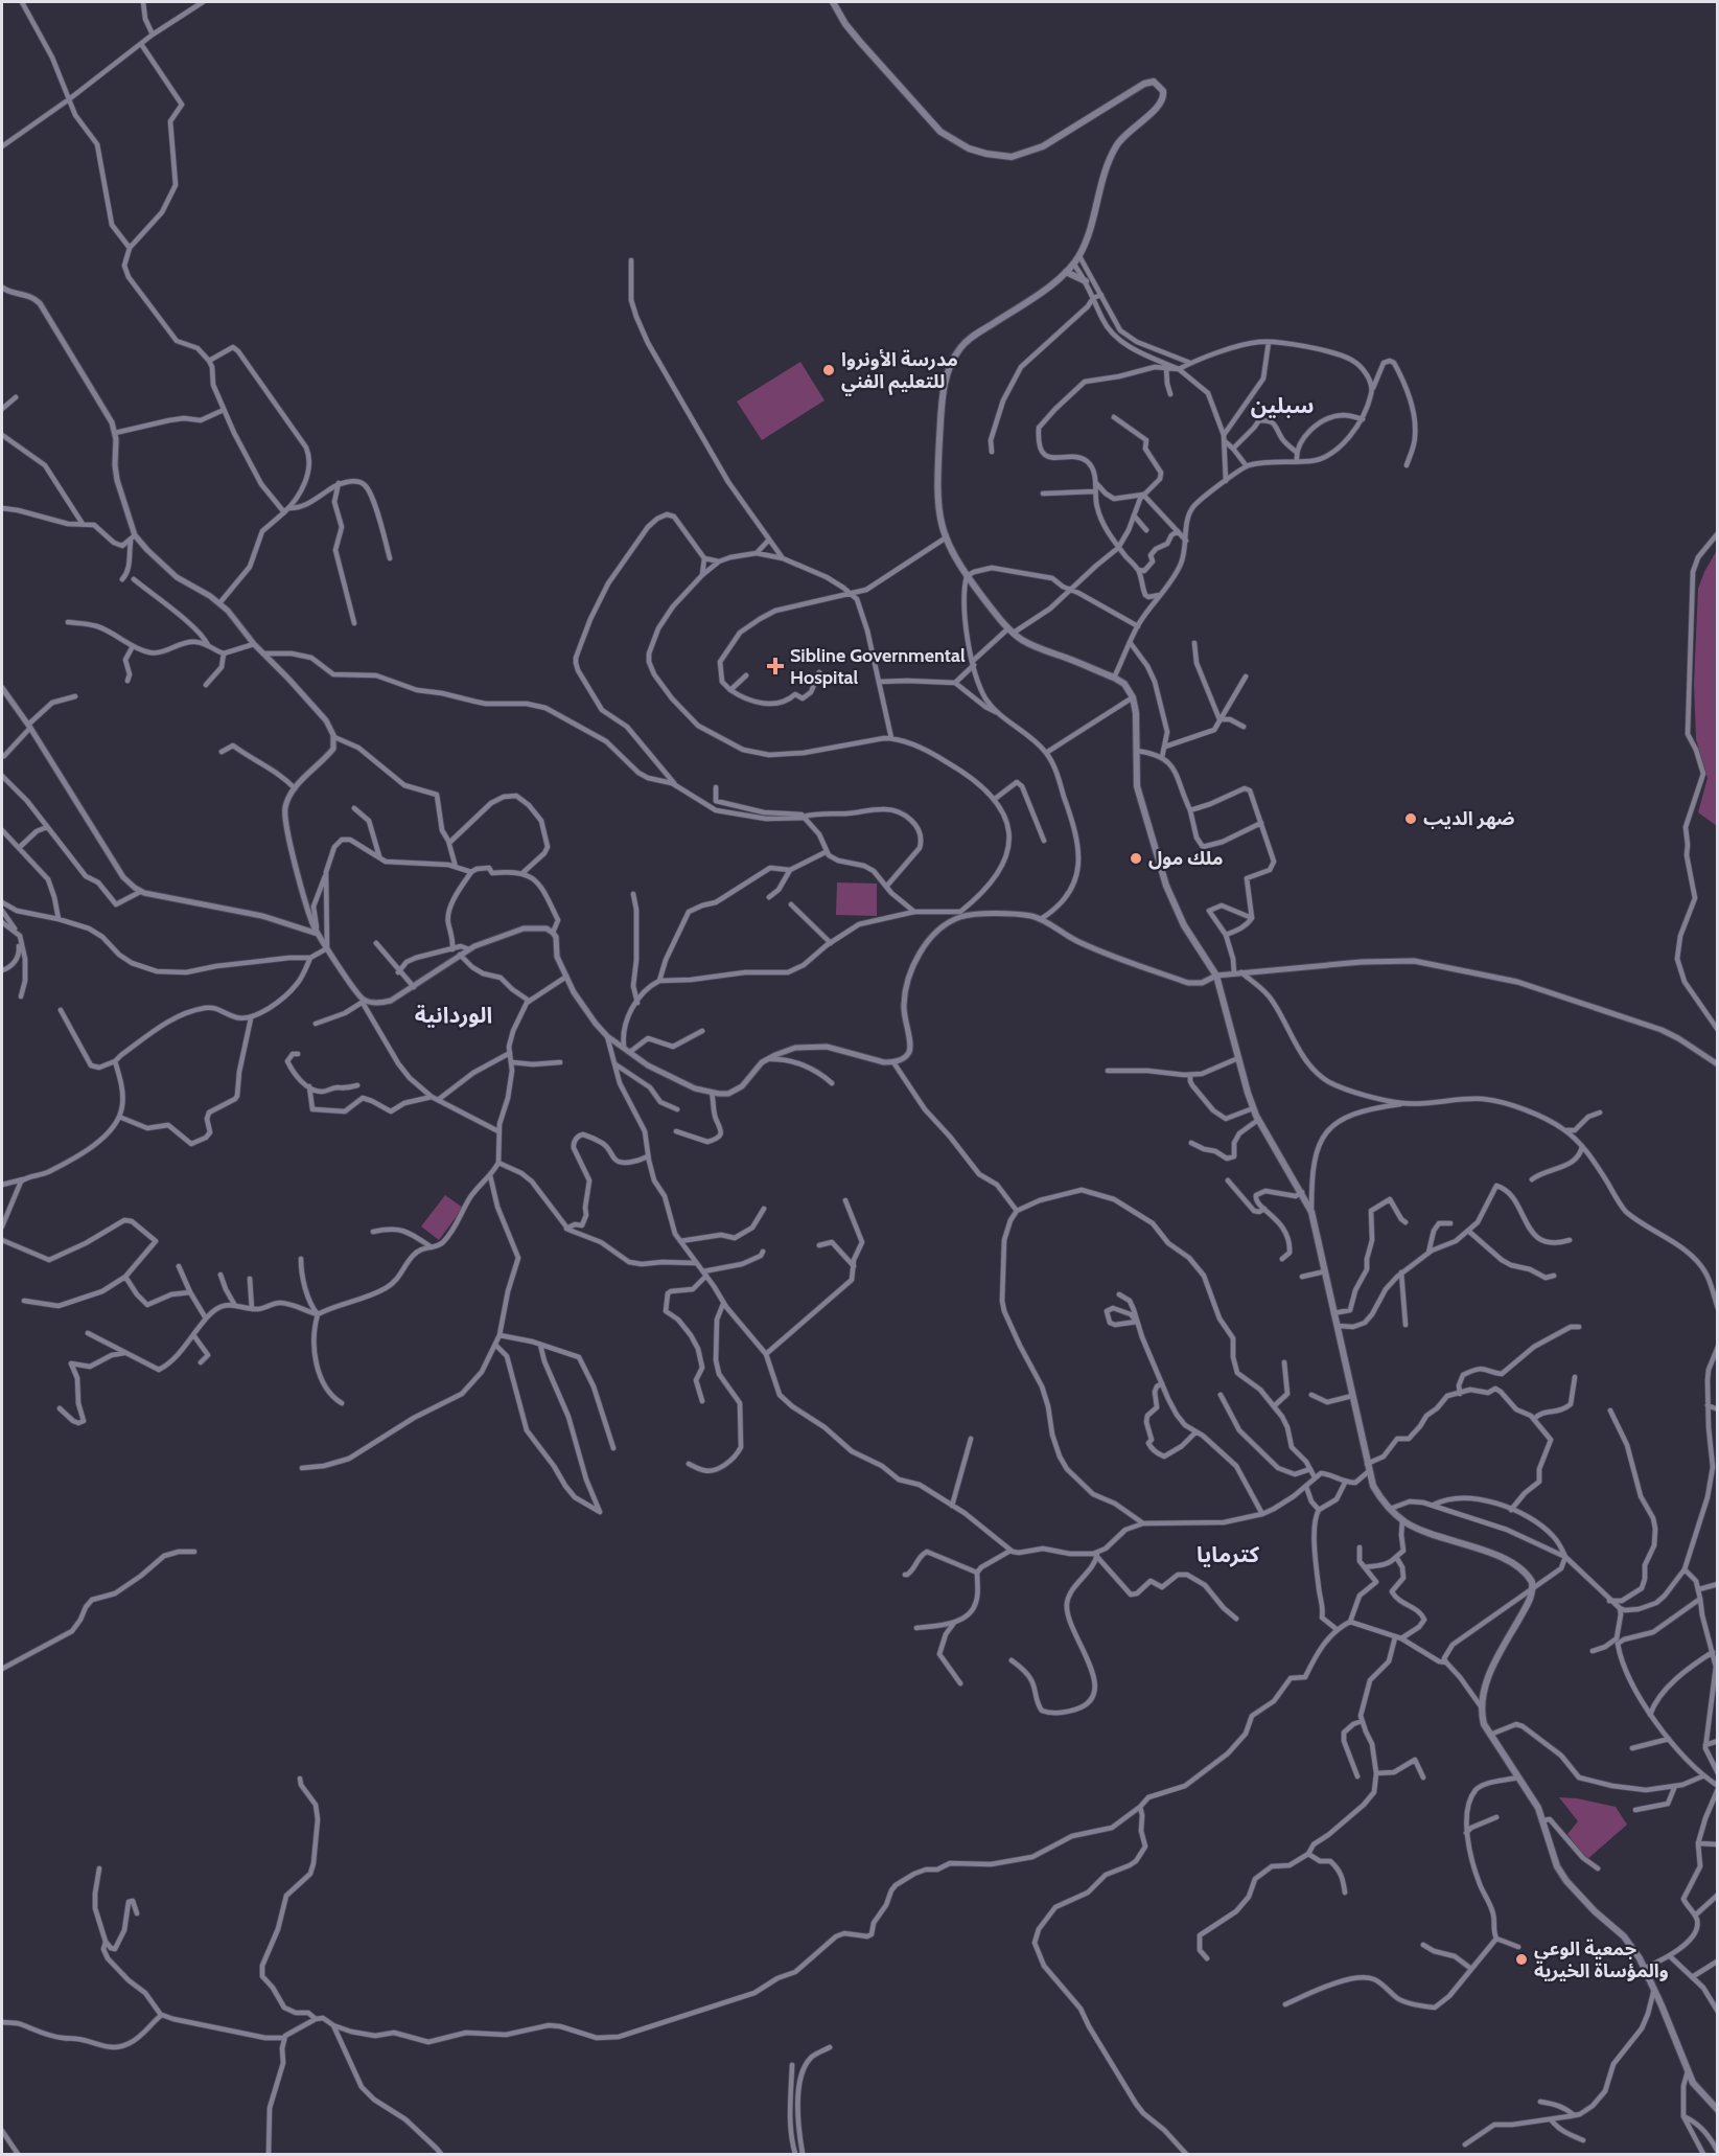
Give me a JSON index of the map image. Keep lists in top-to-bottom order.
{
  "districts": ["سبلين", "الوردانية", "كترمايا"],
  "places": {
    "other": [
      "مدرسة الأونروا للتعليم الفني",
      "ضهر الديب",
      "ملك مول",
      "جمعية الوعي والمؤساة الخيرية"
    ],
    "health": ["Sibline Governmental Hospital"]
  }
}
